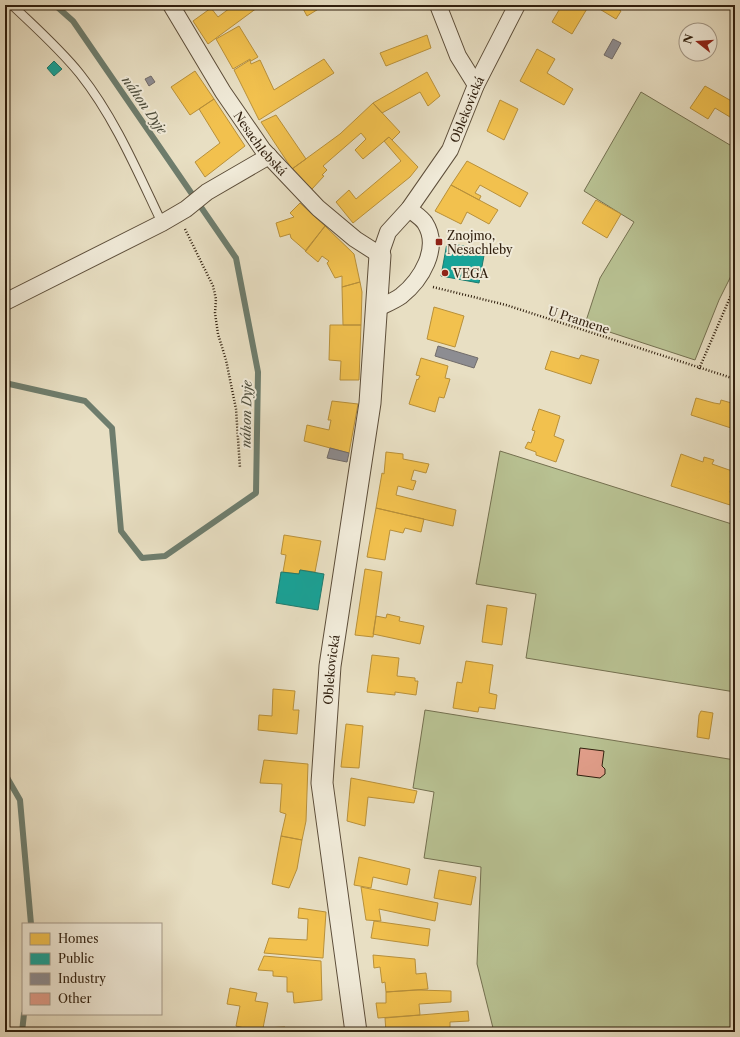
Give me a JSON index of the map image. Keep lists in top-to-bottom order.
{
  "streets": {
    "street": ["Oblekovická", "Nesachlebská"],
    "path": ["U Pramene"]
  },
  "crossings": [
    ["Oblekovická", "Nesachlebská"]
  ],
  "water": ["náhon Dyje"],
  "places": {
    "transit": ["Znojmo, Nesachleby"],
    "other": ["VEGA"]
  },
  "legend": [
    "Homes",
    "Public",
    "Industry",
    "Other"
  ],
  "north": "left"
}
